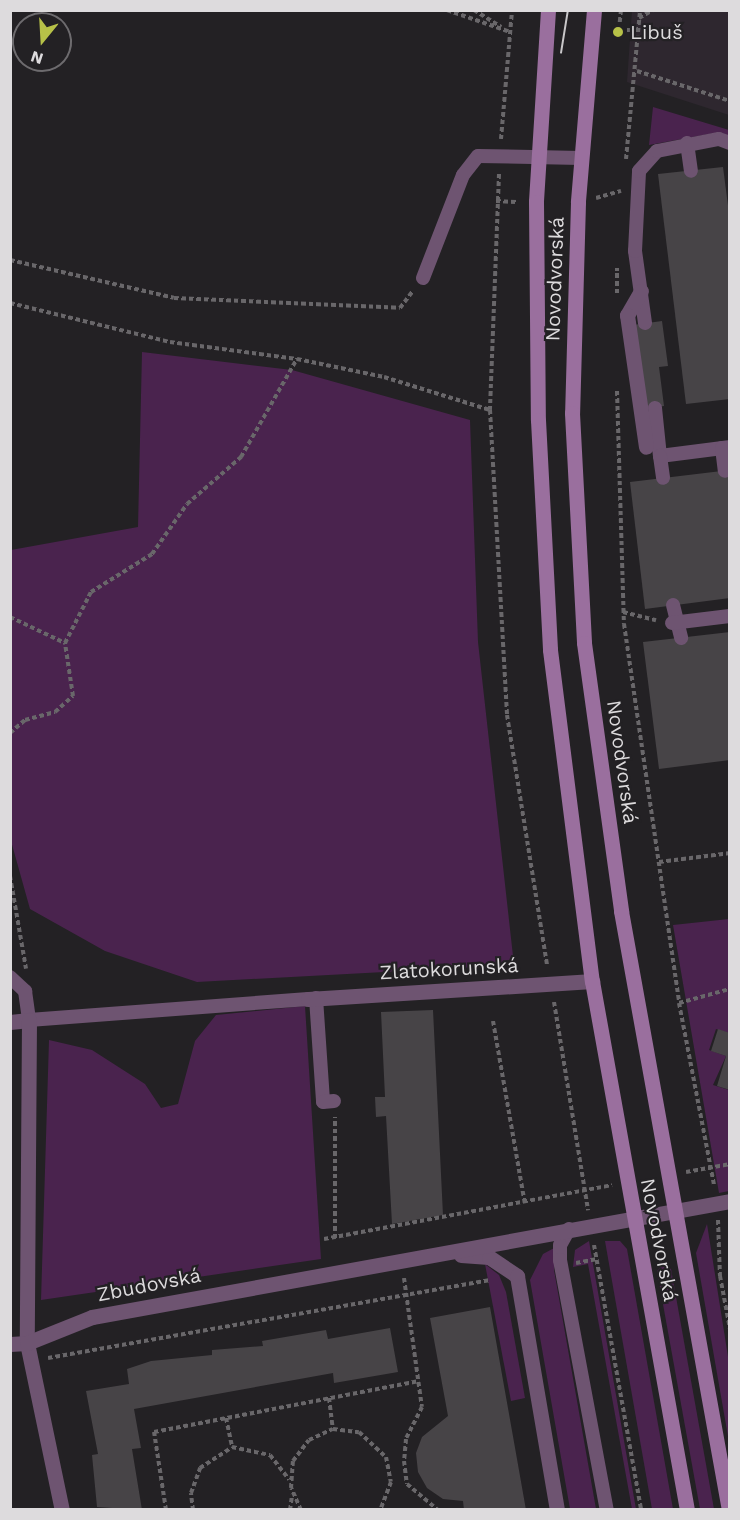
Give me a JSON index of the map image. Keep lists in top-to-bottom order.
{
  "streets": {
    "main road": ["Novodvorská"],
    "street": ["Zlatokorunská", "Zbudovská"]
  },
  "crossings": [
    ["Novodvorská", "Zlatokorunská"],
    ["Novodvorská", "Zbudovská"]
  ],
  "places": ["Libuš"],
  "north": "bottom"
}
